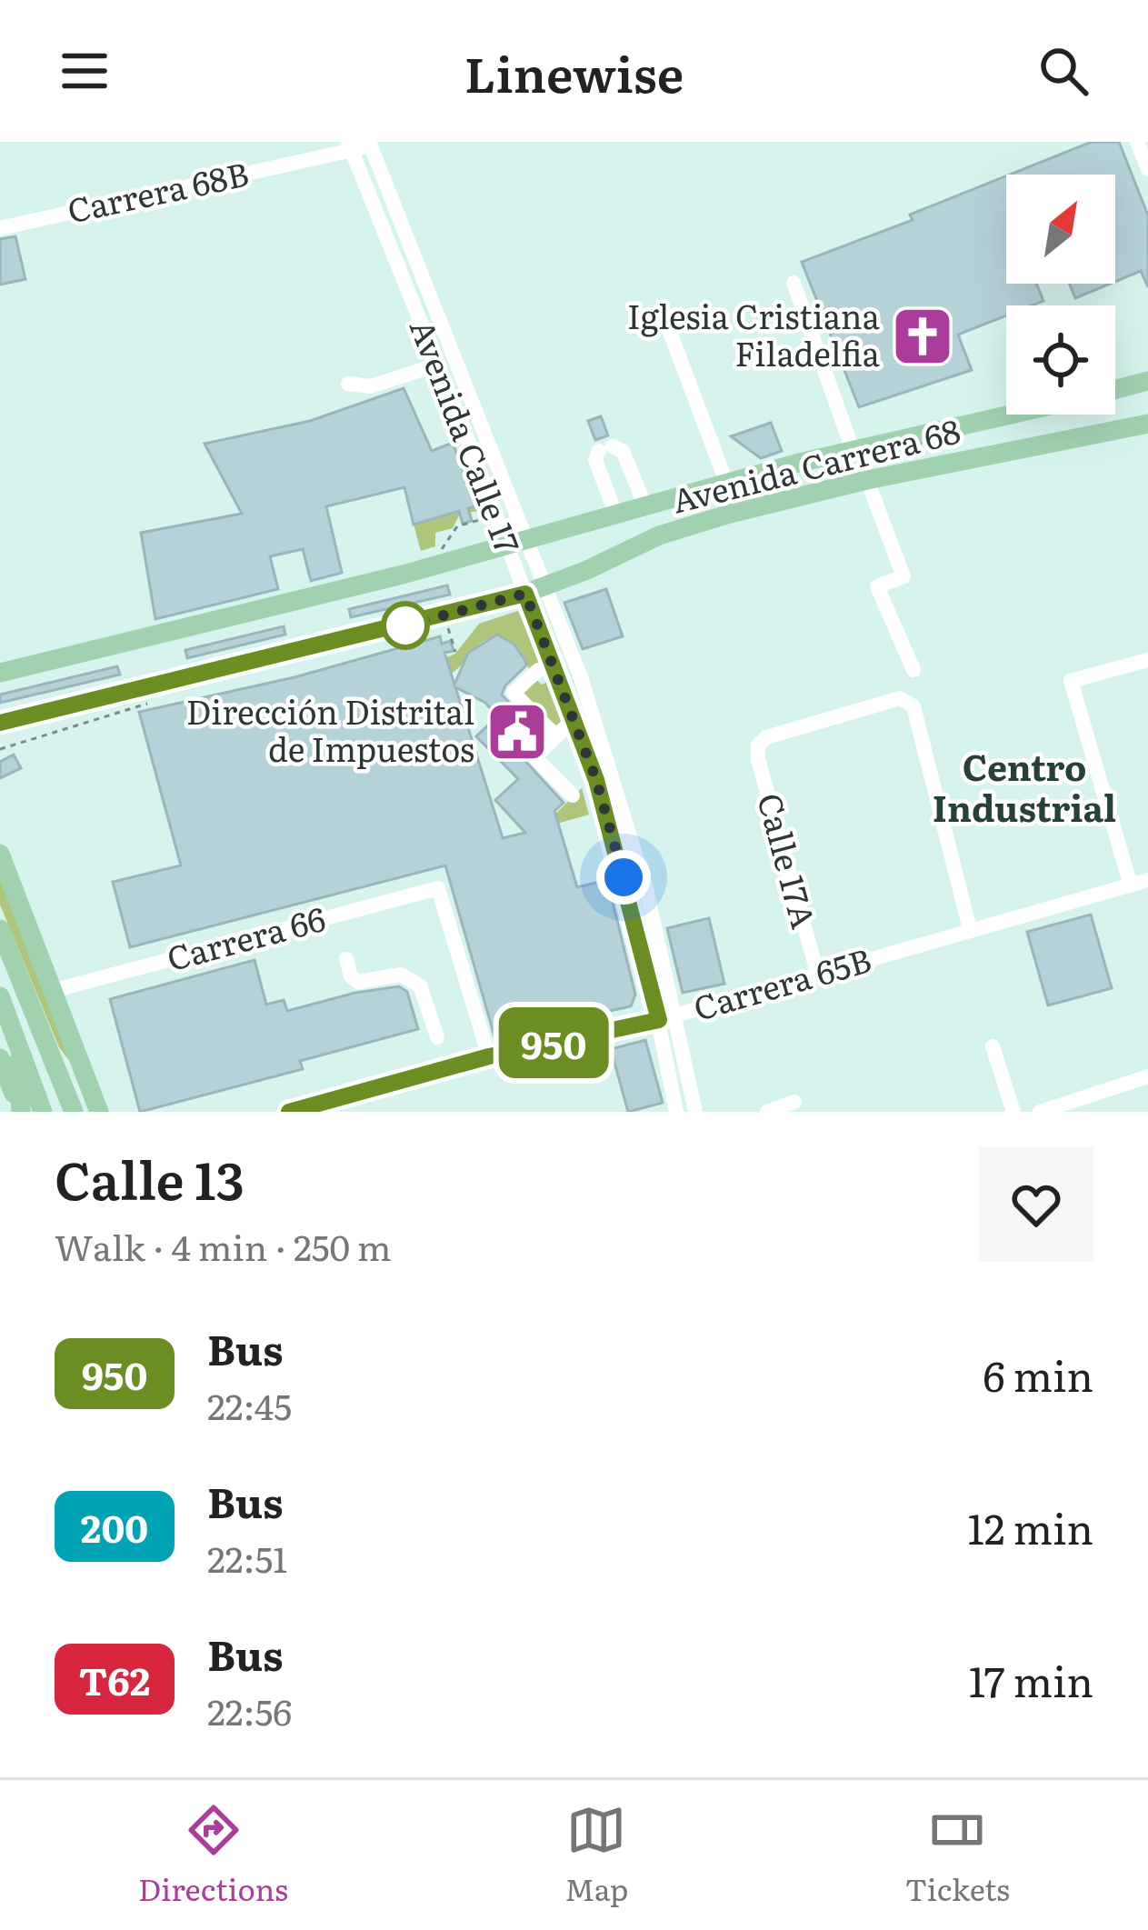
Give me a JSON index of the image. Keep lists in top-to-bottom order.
{
  "streets": {
    "main road": ["Avenida Carrera 68"],
    "street": [
      "Carrera 68B",
      "Avenida Calle 17",
      "Calle 17A",
      "Carrera 66",
      "Carrera 65B"
    ]
  },
  "crossings": [
    ["Carrera 68B", "Avenida Calle 17"],
    ["Avenida Calle 17", "Avenida Carrera 68"],
    ["Avenida Calle 17", "Carrera 65B"],
    ["Calle 17A", "Carrera 65B"],
    ["Carrera 66", "Carrera 65B"]
  ],
  "districts": ["Centro Industrial"],
  "places": {
    "church": ["Iglesia Cristiana Filadelfia"],
    "public building": ["Dirección Distrital de Impuestos"]
  },
  "lines": ["bus line 950"],
  "north": "top right",
  "page": {
    "header": "Linewise",
    "on_map": "950",
    "heading": ["Calle 13", "Walk · 4 min · 250 m"],
    "list": [
      {
        "mark": "950",
        "name": "Bus",
        "note": "22:45",
        "value": "6 min"
      },
      {
        "mark": "200",
        "name": "Bus",
        "note": "22:51",
        "value": "12 min"
      },
      {
        "mark": "T62",
        "name": "Bus",
        "note": "22:56",
        "value": "17 min"
      }
    ],
    "tabs": ["Directions", "Map", "Tickets"]
  }
}
